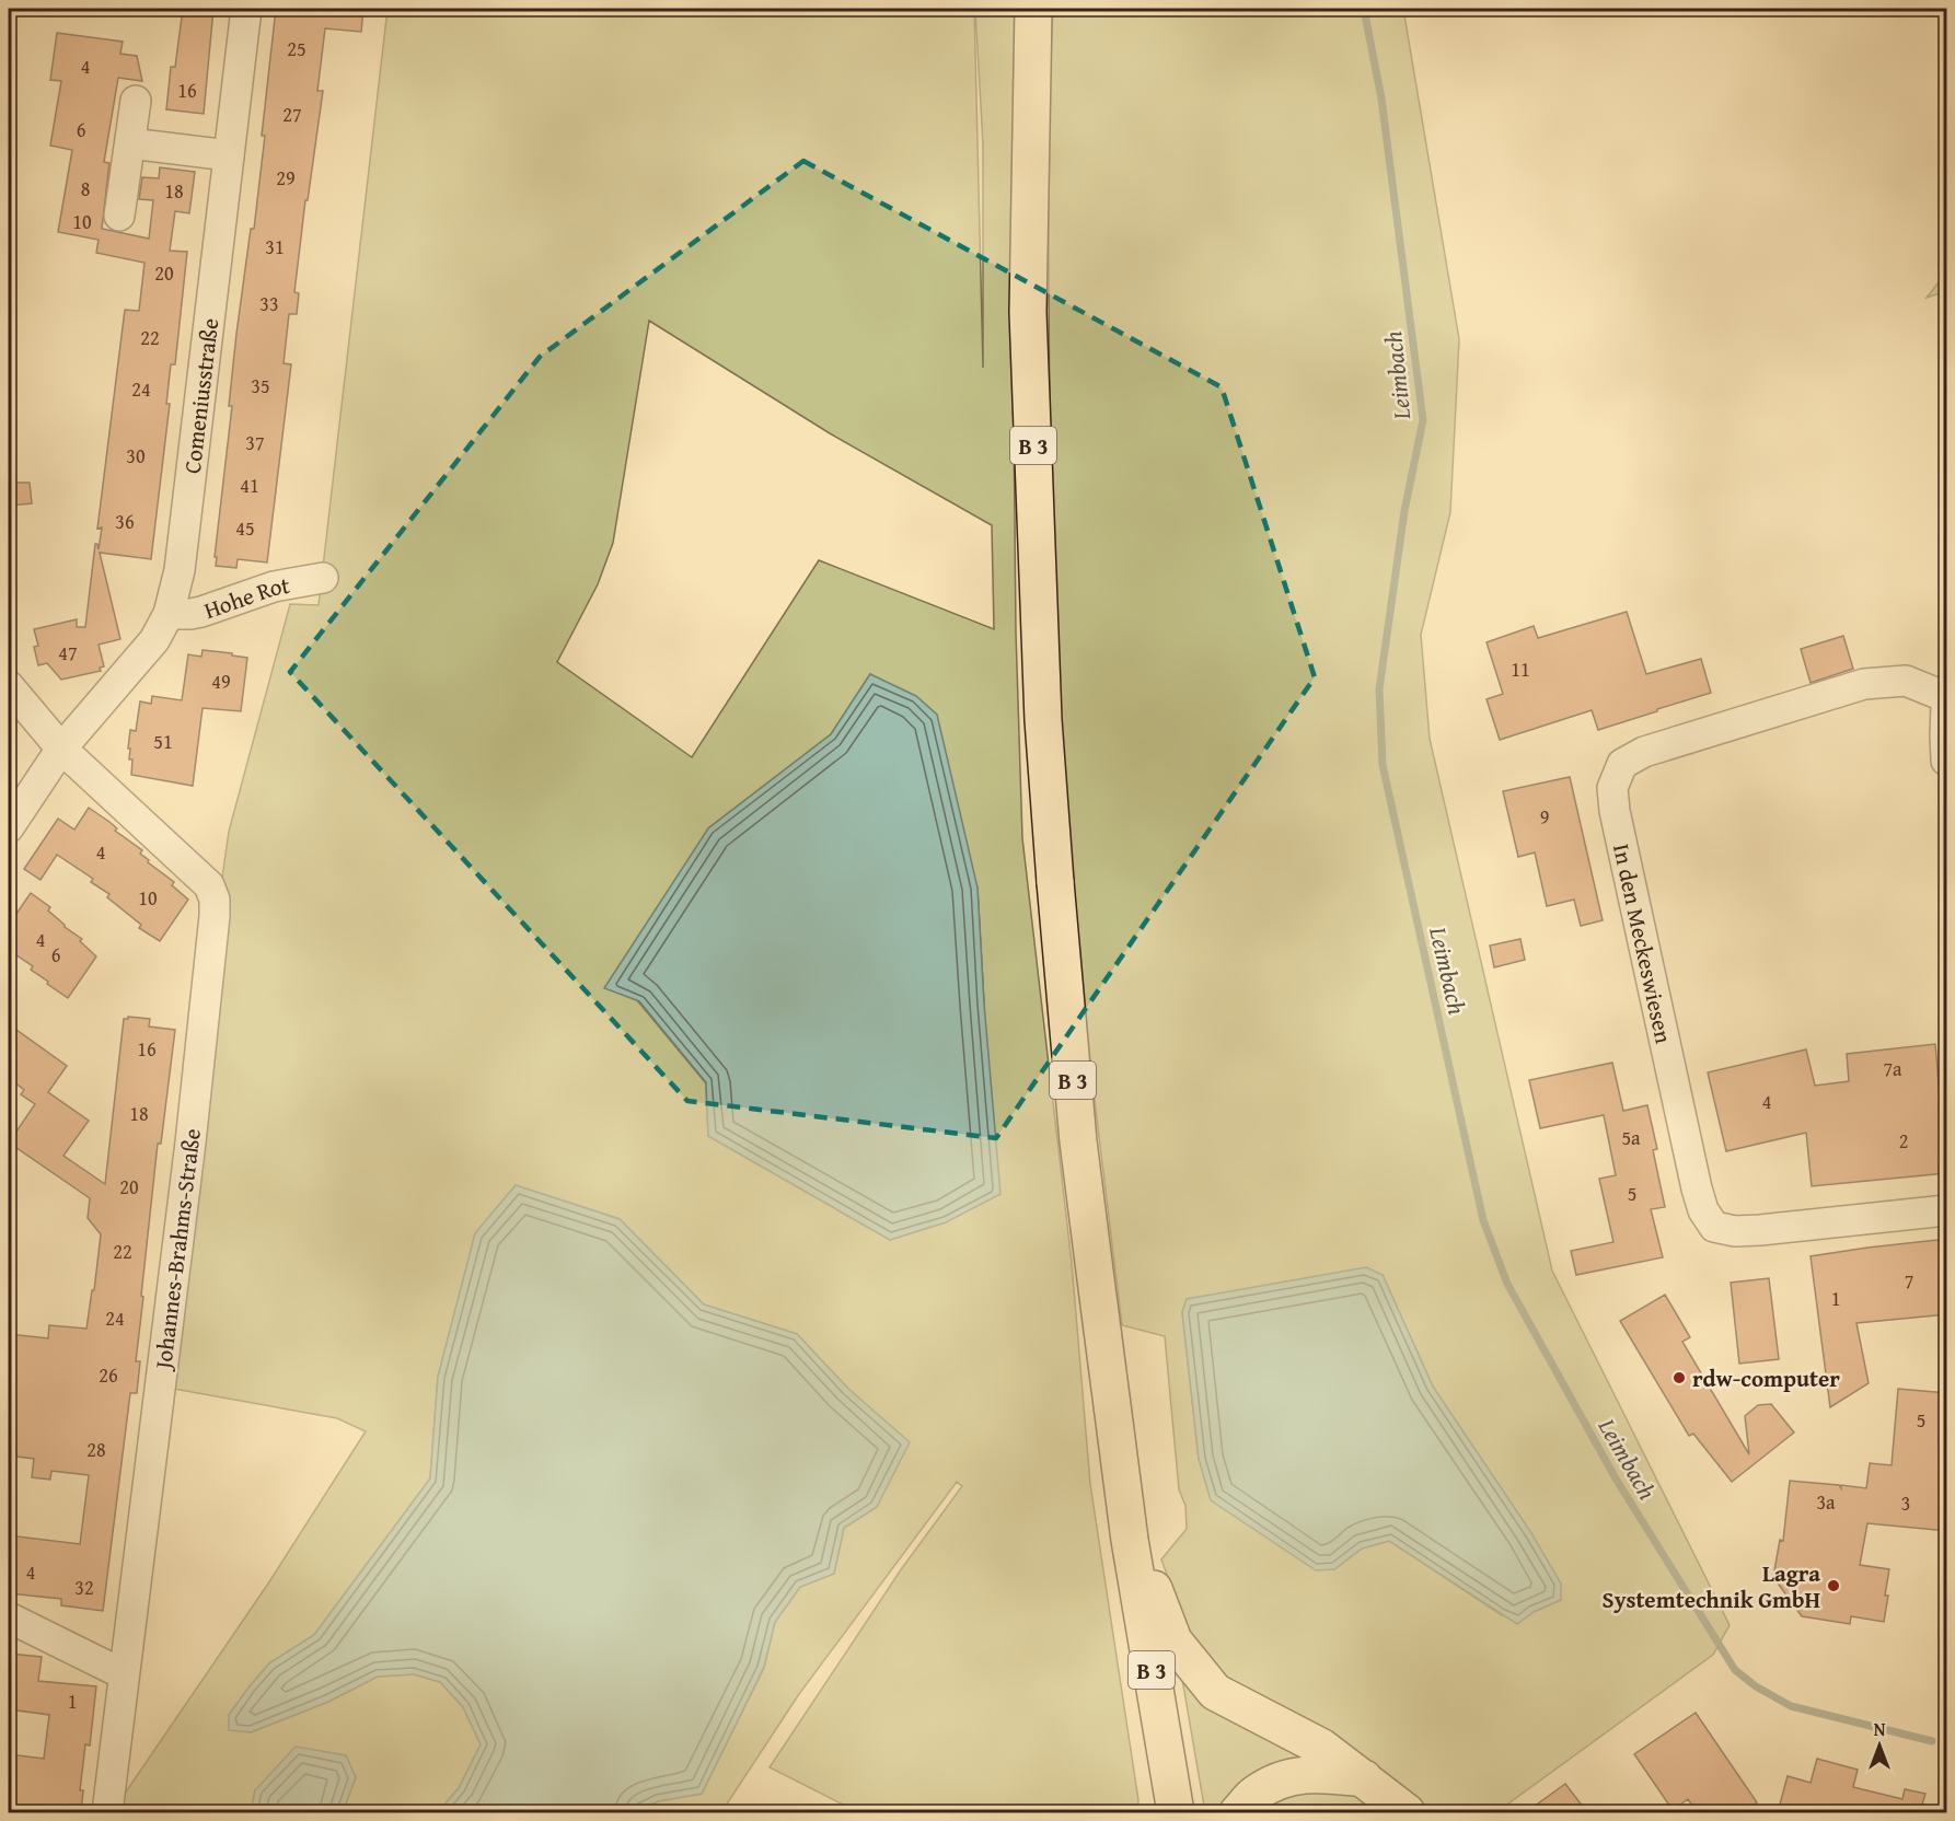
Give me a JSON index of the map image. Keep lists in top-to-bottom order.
{
  "streets": {
    "main road": ["B 3"],
    "street": [
      "Comeniusstraße",
      "Hohe Rot",
      "In den Meckeswiesen",
      "Johannes-Brahms-Straße"
    ]
  },
  "crossings": [
    ["Comeniusstraße", "Hohe Rot"],
    ["Comeniusstraße", "Johannes-Brahms-Straße"]
  ],
  "water": ["Leimbach"],
  "places": ["rdw-computer", "Lagra Systemtechnik GmbH"],
  "house_numbers": [
    "25",
    "4",
    "16",
    "27",
    "6",
    "29",
    "8",
    "18",
    "10",
    "31",
    "20",
    "33",
    "22",
    "35",
    "24",
    "37",
    "30",
    "41",
    "36",
    "45",
    "47",
    "11",
    "49",
    "51",
    "9",
    "4",
    "10",
    "4",
    "6",
    "16",
    "7a",
    "4",
    "18",
    "5a",
    "2",
    "20",
    "5",
    "22",
    "7",
    "1",
    "24",
    "26",
    "5",
    "28",
    "3a",
    "3",
    "4",
    "32",
    "1"
  ],
  "north": "top"
}
